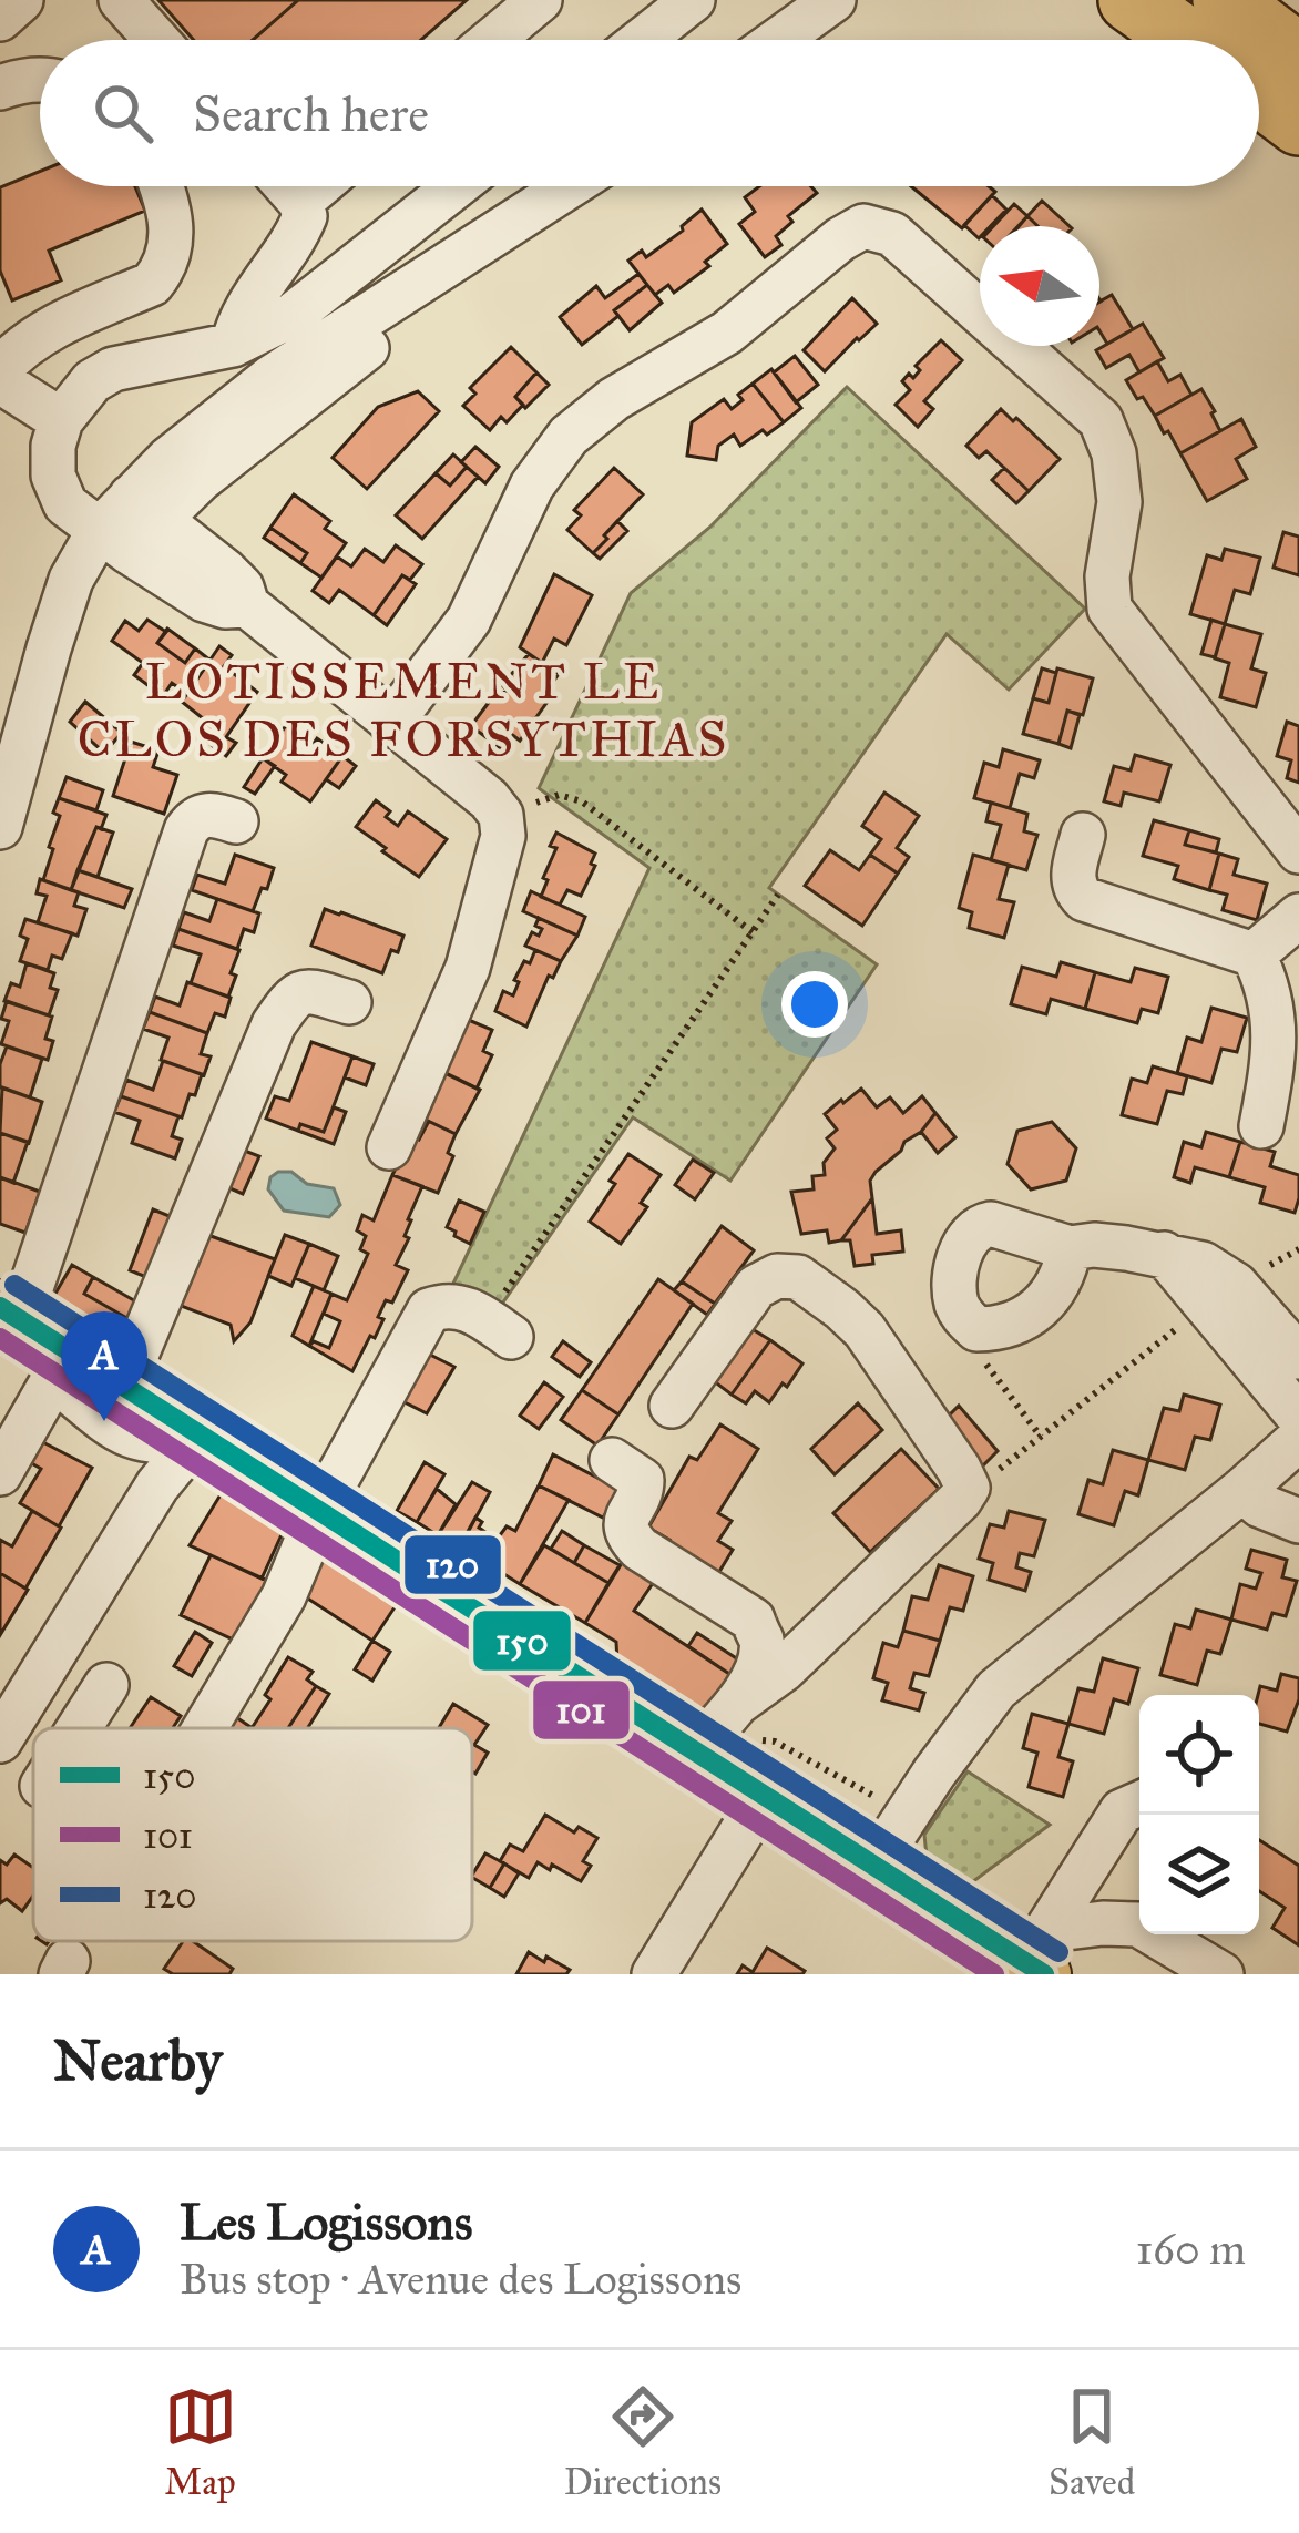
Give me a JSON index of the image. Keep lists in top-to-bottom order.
{
  "districts": ["LOTISSEMENT LE CLOS DES FORSYTHIAS"],
  "lines": ["transit line 120", "transit line 150", "transit line 101"],
  "legend": ["150", "101", "120"],
  "north": "left",
  "page": {
    "search": "Search here",
    "pins": "A",
    "heading": "Nearby",
    "list": [
      {
        "mark": "A",
        "name": "Les Logissons",
        "note": "Bus stop · Avenue des Logissons",
        "value": "160 m"
      }
    ],
    "nav": ["Map", "Directions", "Saved"]
  }
}
